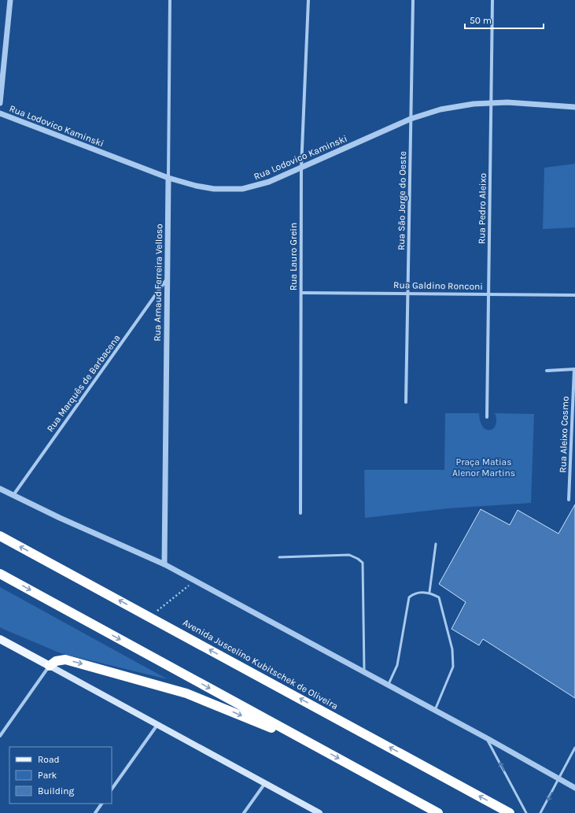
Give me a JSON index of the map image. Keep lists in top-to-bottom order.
{
  "streets": {
    "highway": ["Avenida Juscelino Kubitschek de Oliveira"],
    "street": [
      "Rua Lodovico Kaminski",
      "Rua São Jorge do Oeste",
      "Rua Pedro Aleixo",
      "Rua Lauro Grein",
      "Rua Arnaud Ferreira Velloso",
      "Rua Galdino Ronconi",
      "Rua Marquês de Barbacena",
      "Rua Aleixo Cosmo"
    ]
  },
  "crossings": [
    ["Rua Lodovico Kaminski", "Rua São Jorge do Oeste"],
    ["Rua Lodovico Kaminski", "Rua Pedro Aleixo"],
    ["Rua Lodovico Kaminski", "Rua Lauro Grein"],
    ["Rua Lodovico Kaminski", "Rua Arnaud Ferreira Velloso"],
    ["Rua São Jorge do Oeste", "Rua Galdino Ronconi"],
    ["Rua Pedro Aleixo", "Rua Galdino Ronconi"],
    ["Rua Lauro Grein", "Rua Galdino Ronconi"],
    ["Rua Arnaud Ferreira Velloso", "Rua Marquês de Barbacena"]
  ],
  "parks": ["Praça Matias Alenor Martins"],
  "legend": ["Road", "Park", "Building"],
  "scale_bar": "50 m"
}
